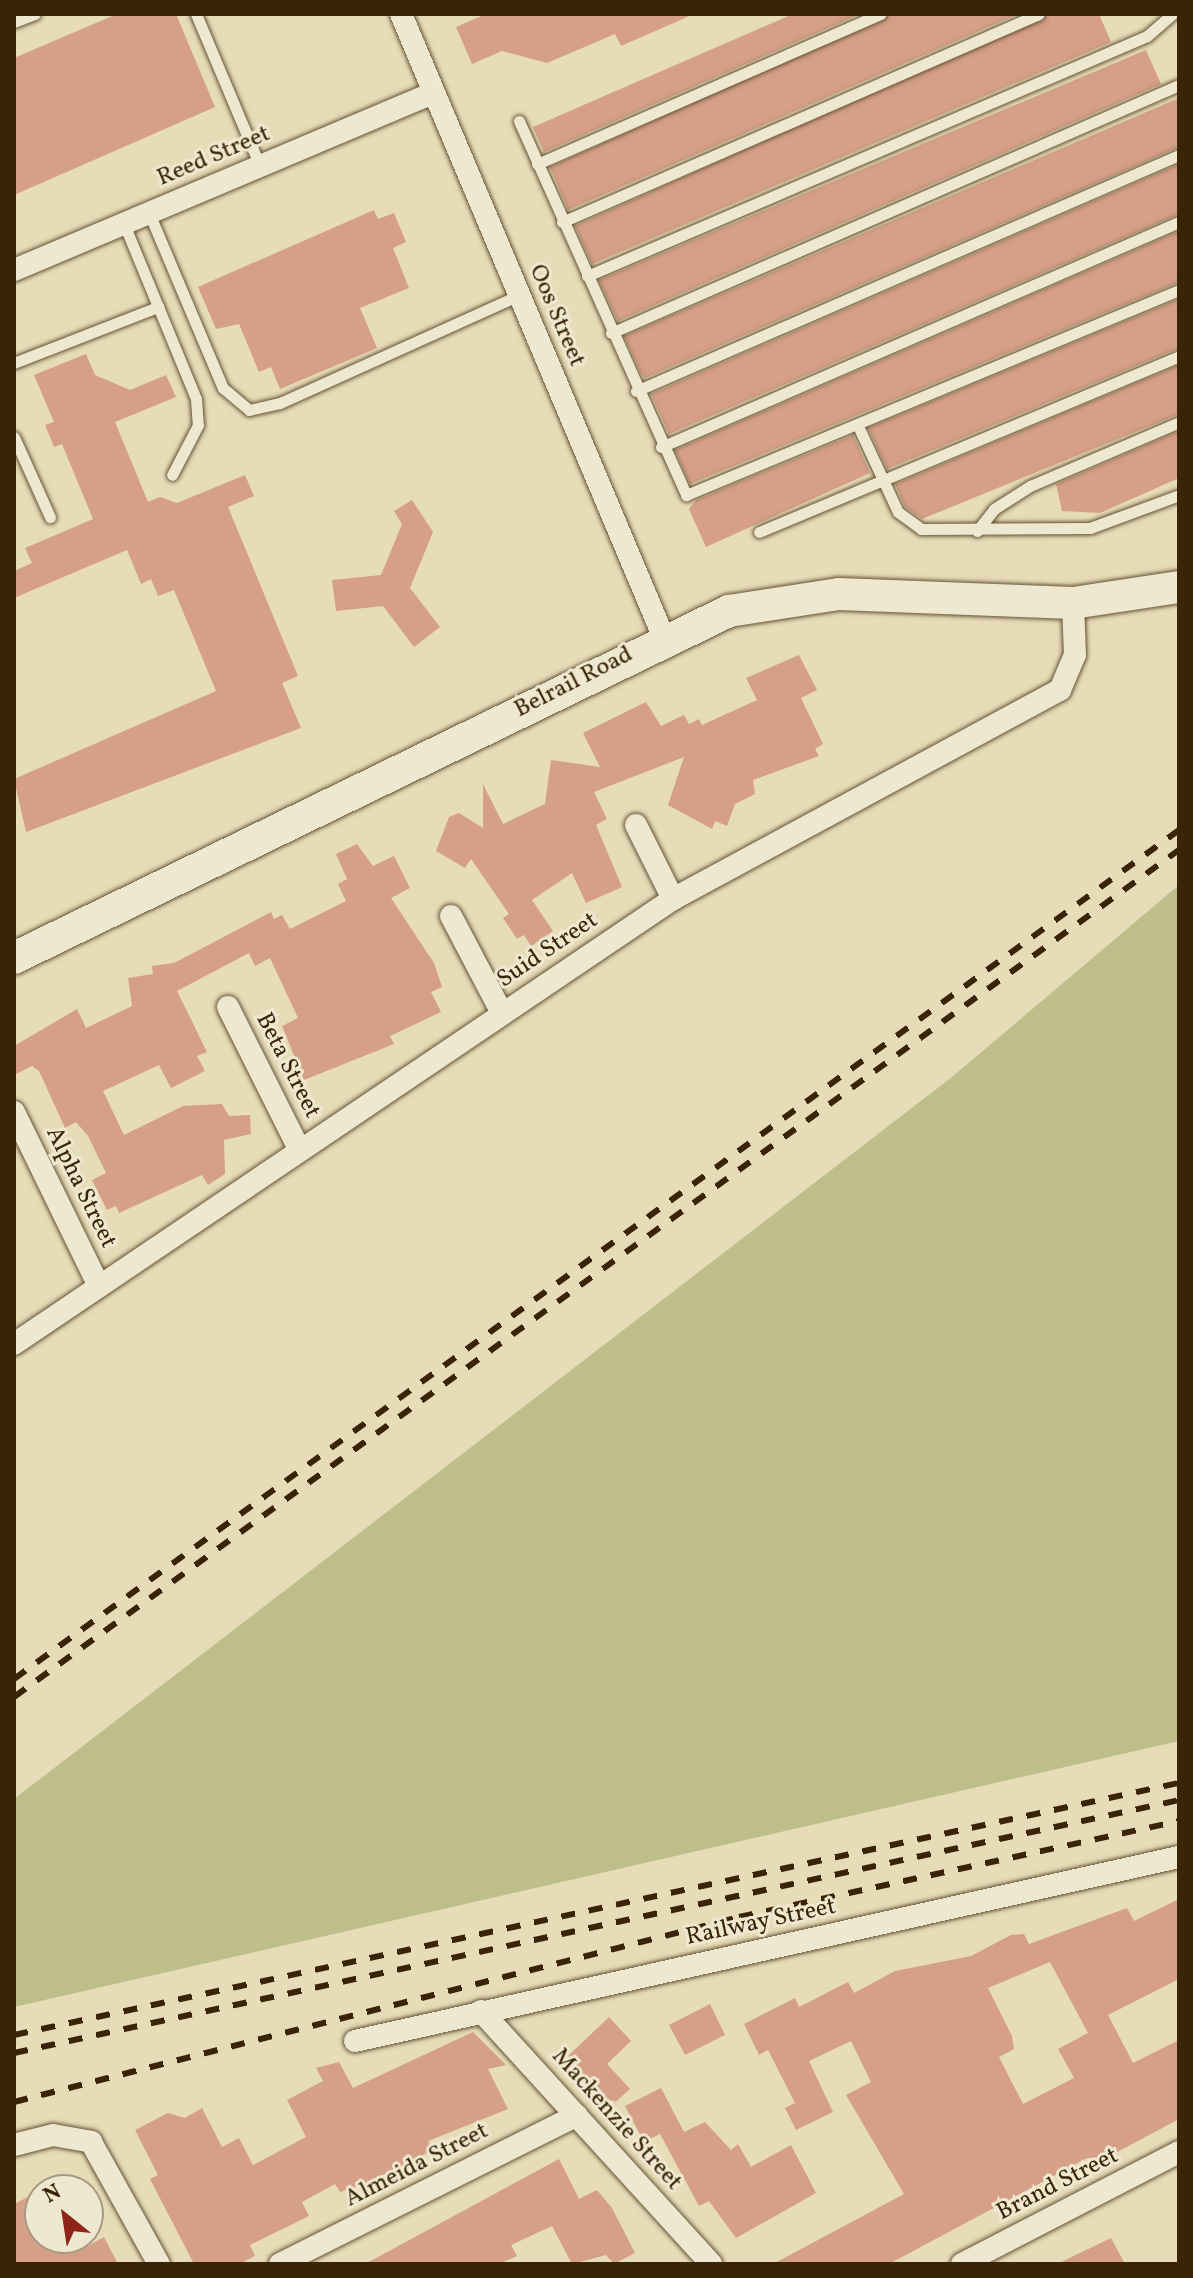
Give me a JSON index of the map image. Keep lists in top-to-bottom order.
{
  "streets": {
    "street": [
      "Reed Street",
      "Oos Street",
      "Belrail Road",
      "Suid Street",
      "Beta Street",
      "Alpha Street",
      "Railway Street",
      "Mackenzie Street",
      "Almeida Street",
      "Brand Street"
    ]
  },
  "crossings": [
    ["Reed Street", "Oos Street"],
    ["Oos Street", "Belrail Road"],
    ["Belrail Road", "Suid Street"],
    ["Suid Street", "Beta Street"],
    ["Suid Street", "Alpha Street"],
    ["Railway Street", "Mackenzie Street"],
    ["Mackenzie Street", "Almeida Street"]
  ],
  "north": "top left"
}
